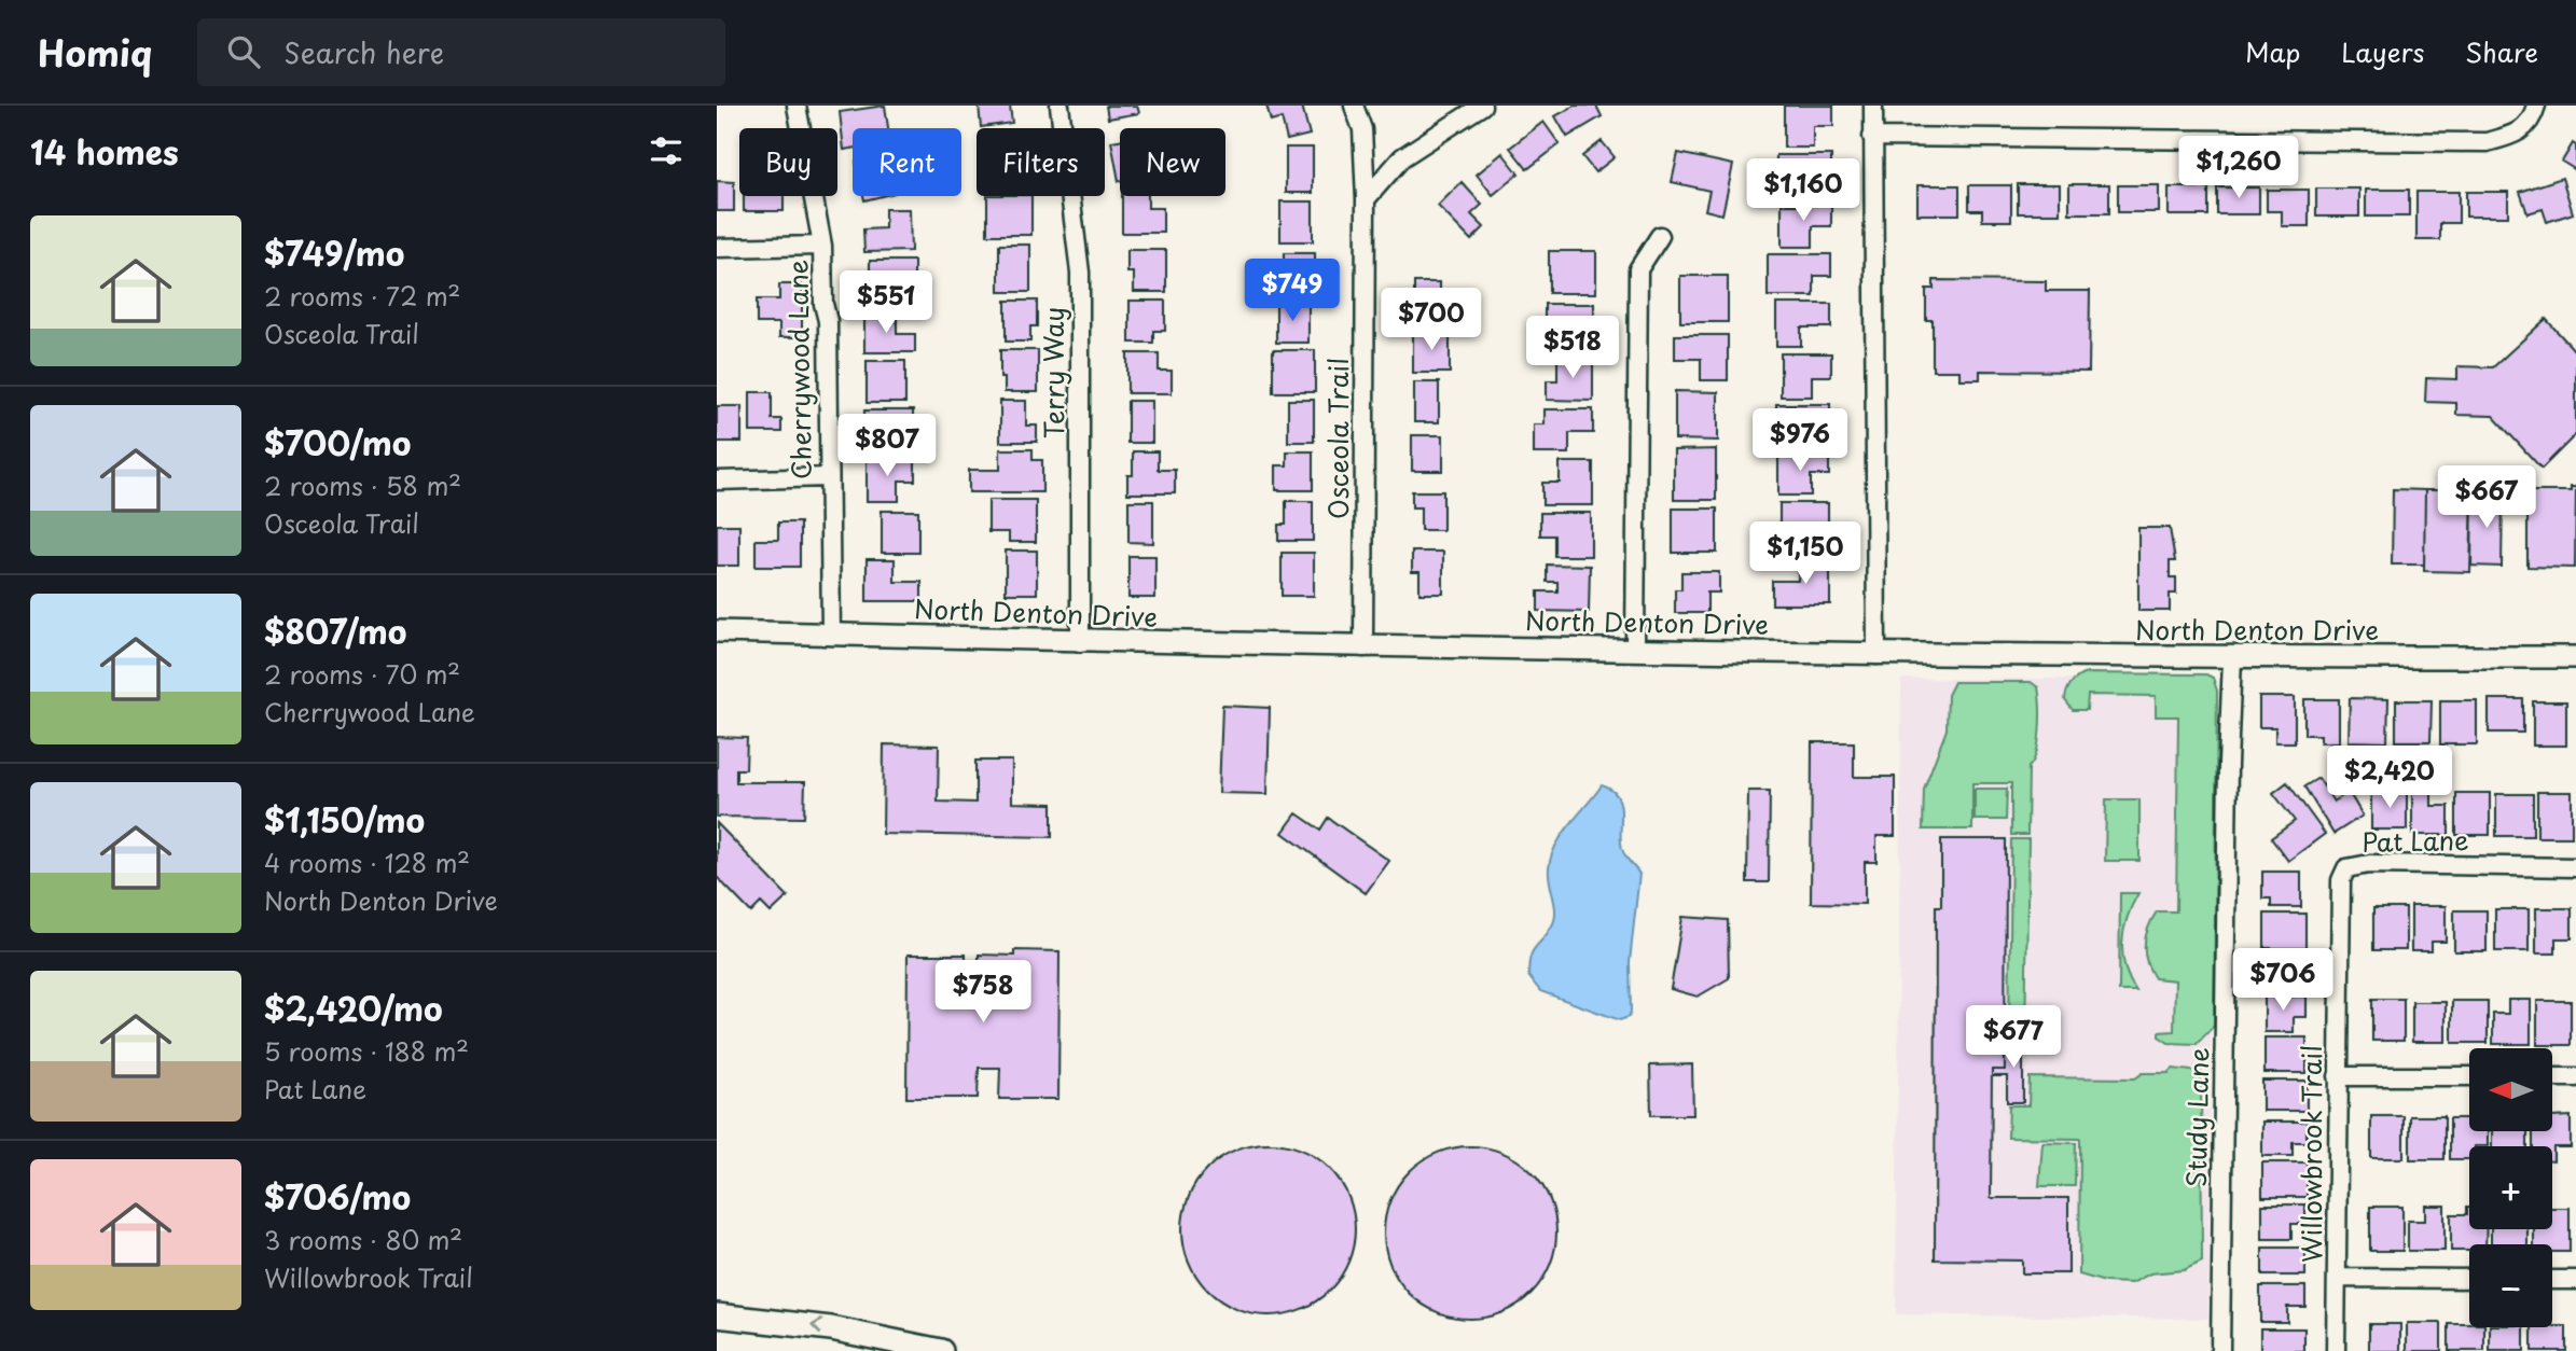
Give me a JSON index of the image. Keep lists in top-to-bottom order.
{
  "streets": {
    "street": [
      "Cherrywood Lane",
      "Terry Way",
      "Osceola Trail",
      "North Denton Drive",
      "Pat Lane",
      "Study Lane",
      "Willowbrook Trail"
    ]
  },
  "crossings": [
    ["Cherrywood Lane", "North Denton Drive"],
    ["Terry Way", "North Denton Drive"],
    ["Osceola Trail", "North Denton Drive"],
    ["North Denton Drive", "Study Lane"],
    ["Pat Lane", "Willowbrook Trail"]
  ],
  "north": "left",
  "page": {
    "header": "Homiq",
    "search": "Search here",
    "nav": ["Map", "Layers", "Share"],
    "heading": "14 homes",
    "chip": [
      "Buy",
      "Rent",
      "Filters",
      "New"
    ],
    "price": [
      "$1,260",
      "$1,160",
      "$749",
      "$551",
      "$700",
      "$518",
      "$976",
      "$807",
      "$667",
      "$1,150",
      "$2,420",
      "$706",
      "$758",
      "$677"
    ],
    "list": [
      {
        "name": "$749/mo",
        "note": "2 rooms · 72 m² · Osceola Trail"
      },
      {
        "name": "$700/mo",
        "note": "2 rooms · 58 m² · Osceola Trail"
      },
      {
        "name": "$807/mo",
        "note": "2 rooms · 70 m² · Cherrywood Lane"
      },
      {
        "name": "$1,150/mo",
        "note": "4 rooms · 128 m² · North Denton Drive"
      },
      {
        "name": "$2,420/mo",
        "note": "5 rooms · 188 m² · Pat Lane"
      },
      {
        "name": "$706/mo",
        "note": "3 rooms · 80 m² · Willowbrook Trail"
      }
    ],
    "map_buttons": ["+", "−"]
  }
}
